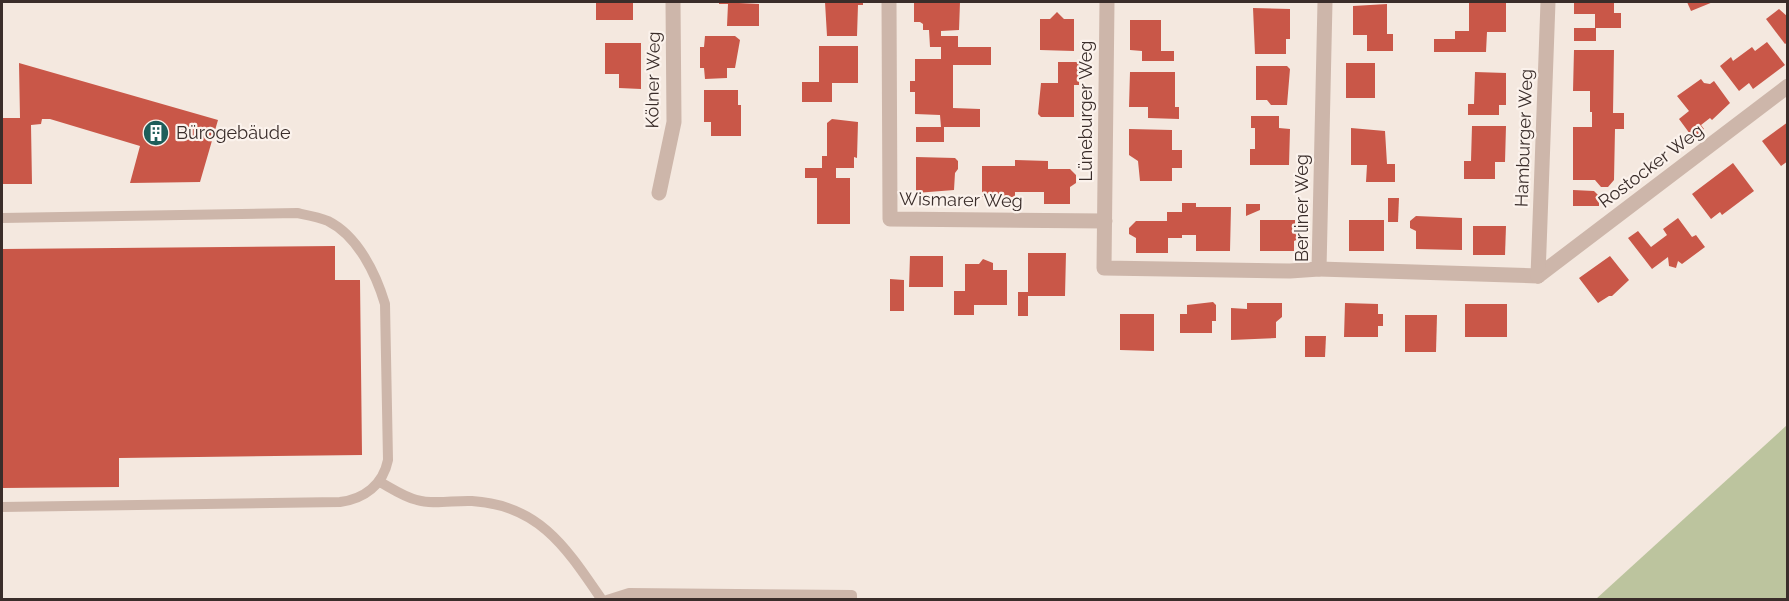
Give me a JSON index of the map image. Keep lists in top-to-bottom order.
{
  "streets": {
    "street": [
      "Kölner Weg",
      "Lüneburger Weg",
      "Hamburger Weg",
      "Rostocker Weg",
      "Wismarer Weg",
      "Berliner Weg"
    ]
  },
  "crossings": [
    ["Lüneburger Weg", "Wismarer Weg"],
    ["Hamburger Weg", "Rostocker Weg"],
    ["Hamburger Weg", "Berliner Weg"],
    ["Rostocker Weg", "Berliner Weg"]
  ],
  "places": {
    "building": ["Bürogebäude"]
  }
}
